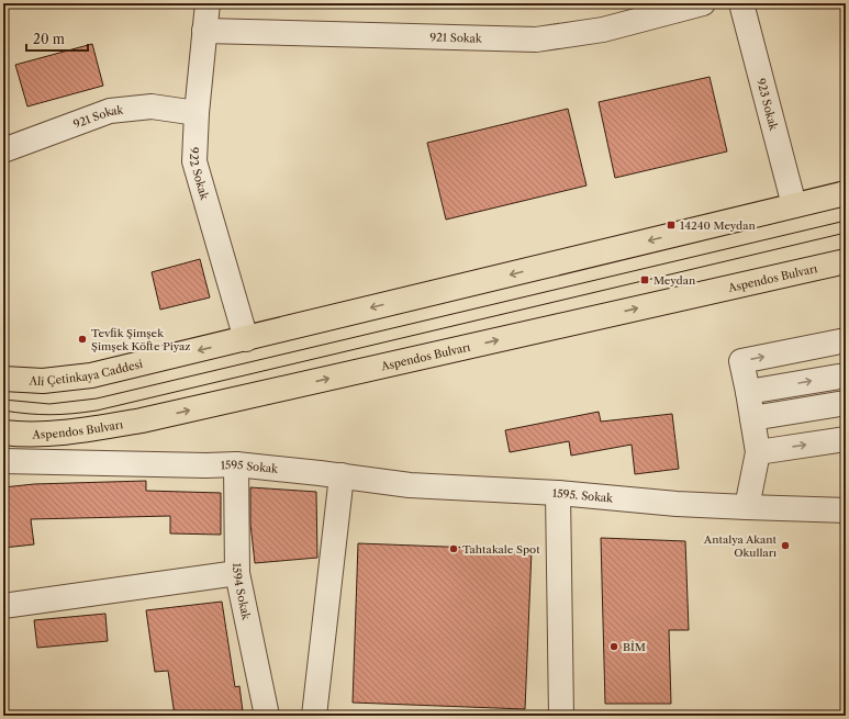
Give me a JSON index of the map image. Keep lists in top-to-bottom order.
{
  "streets": {
    "main road": ["Aspendos Bulvarı", "Ali Çetinkaya Caddesi"],
    "street": [
      "921 Sokak",
      "923 Sokak",
      "922 Sokak",
      "1595 Sokak",
      "1595. Sokak",
      "1594 Sokak"
    ]
  },
  "crossings": [
    ["921 Sokak", "922 Sokak"],
    ["922 Sokak", "Ali Çetinkaya Caddesi"],
    ["1595 Sokak", "1595. Sokak"],
    ["1595 Sokak", "1594 Sokak"]
  ],
  "one_way": ["Ali Çetinkaya Caddesi"],
  "places": {
    "transit": ["14240 Meydan", "Meydan"],
    "other": [
      "Tevfik Şimşek Şimşek Köfte Piyaz",
      "Antalya Akant Okulları",
      "Tahtakale Spot",
      "BİM"
    ]
  },
  "scale_bar": "20 m"
}
